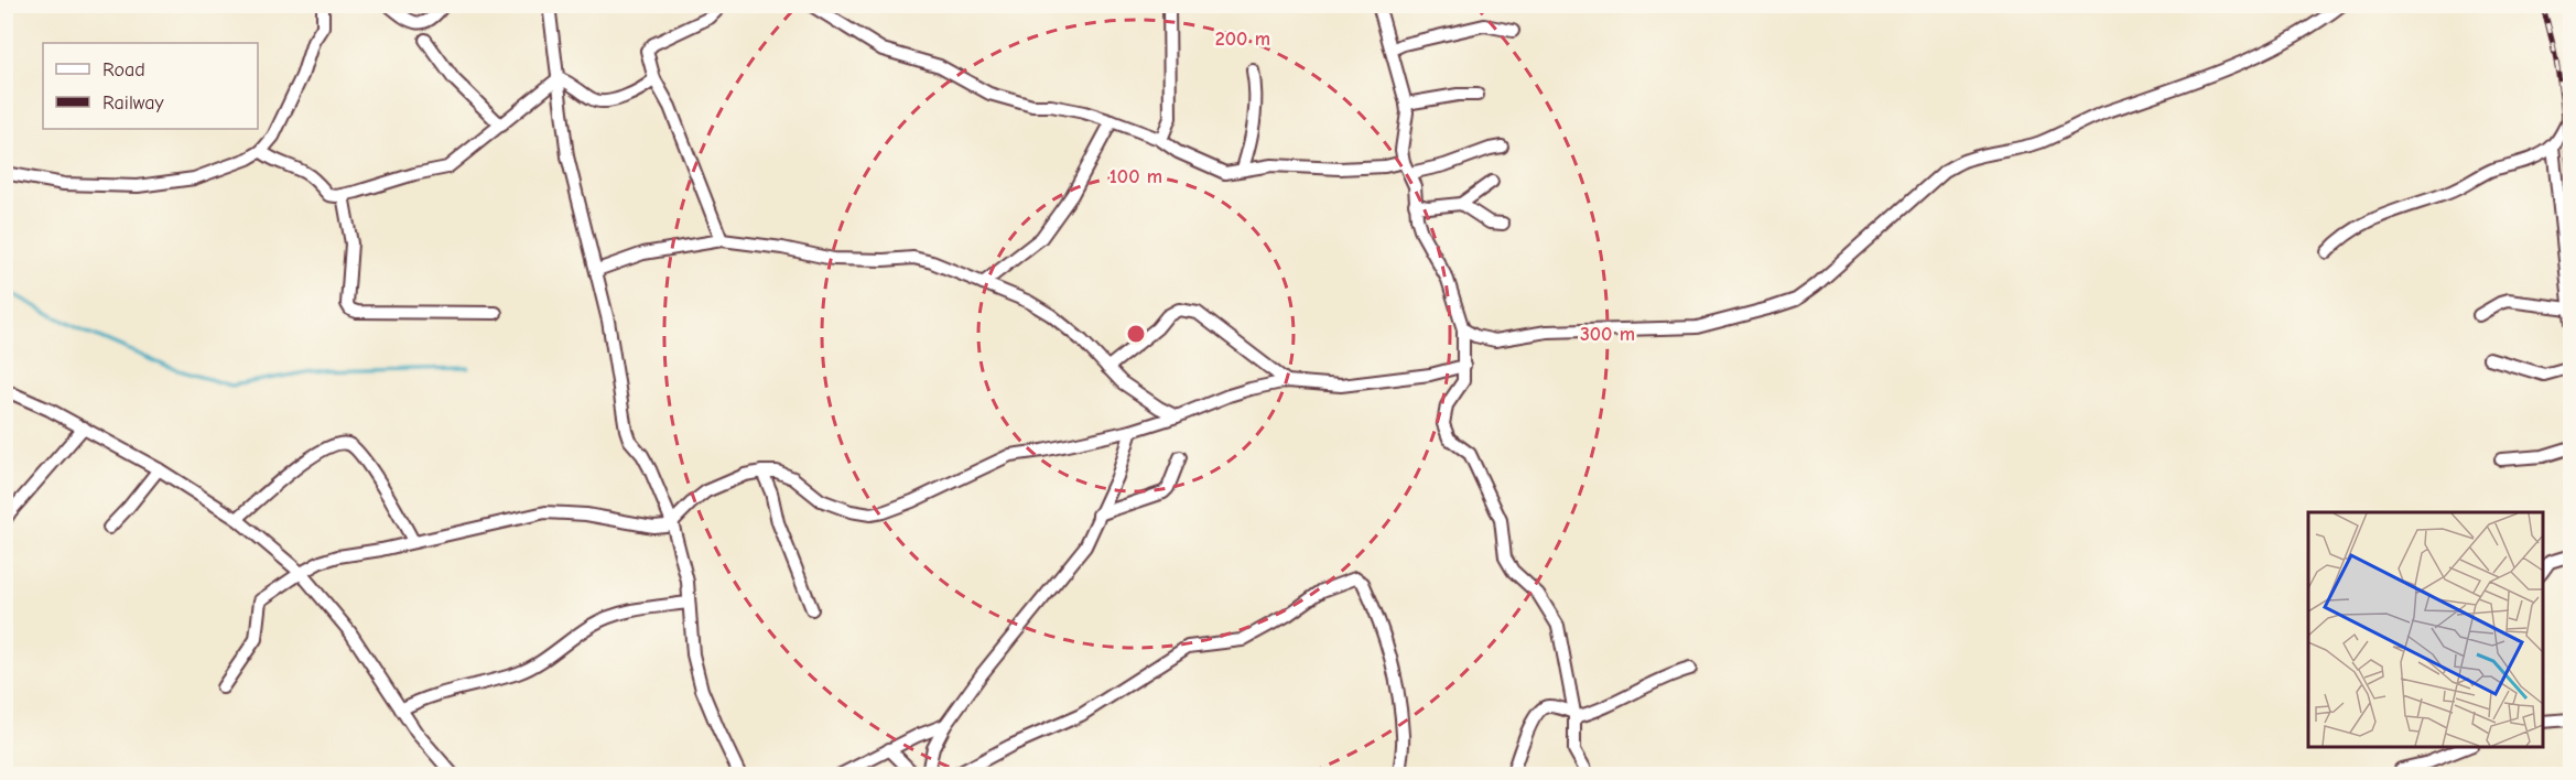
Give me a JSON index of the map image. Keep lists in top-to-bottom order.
{
  "legend": ["Road", "Railway"],
  "rings": ["200 m", "100 m", "300 m"]
}
